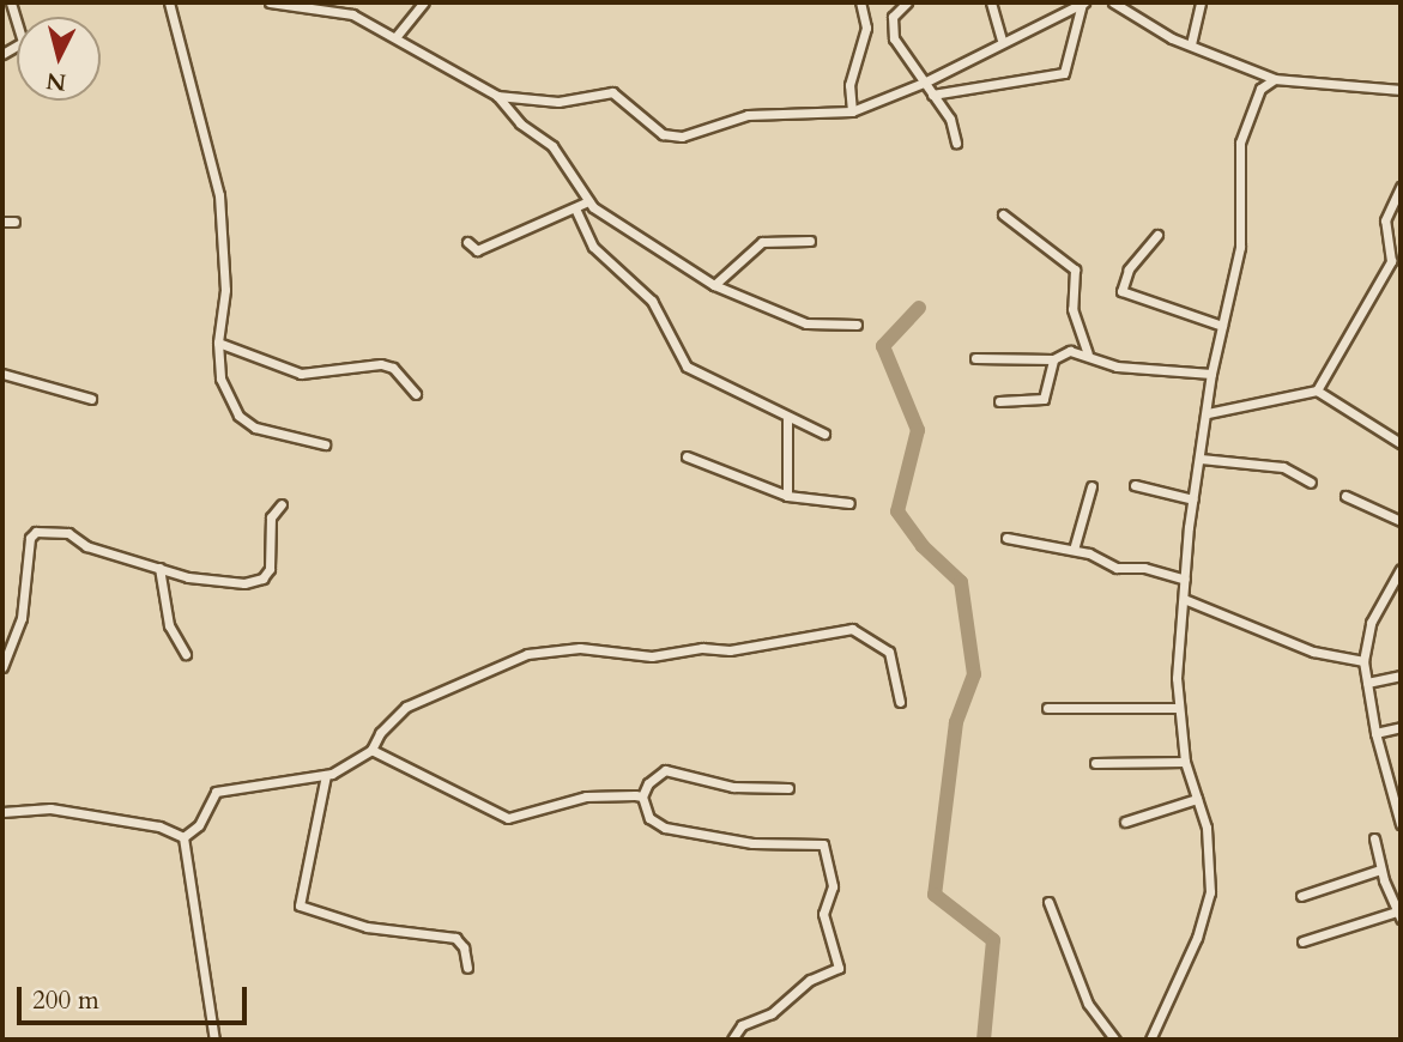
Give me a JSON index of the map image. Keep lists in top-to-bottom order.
{
  "scale_bar": "200 m",
  "north": "bottom"
}
